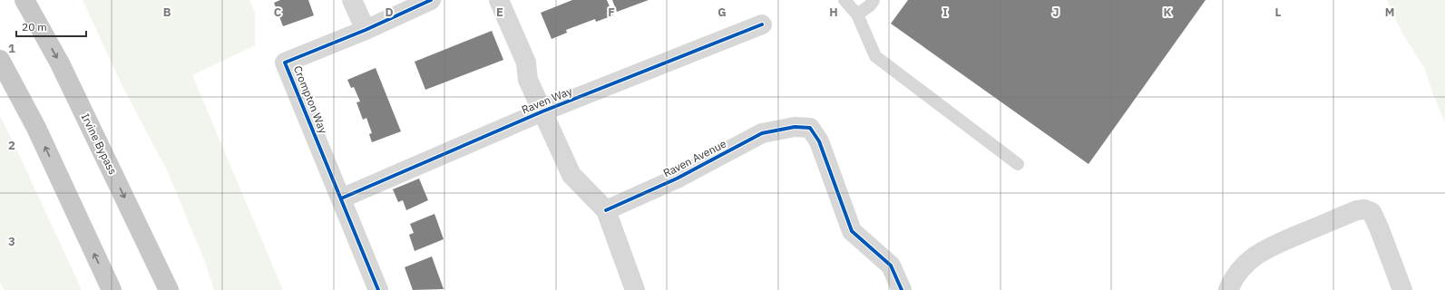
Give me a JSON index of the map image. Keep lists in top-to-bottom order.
{
  "streets": {
    "highway": ["Irvine Bypass"],
    "street": ["Crompton Way", "Raven Way", "Raven Avenue"]
  },
  "crossings": [
    ["Crompton Way", "Raven Way"],
    ["Raven Way", "Raven Avenue"]
  ],
  "scale_bar": "20 m",
  "grid": {
    "columns": [
      "B",
      "C",
      "D",
      "E",
      "F",
      "G",
      "H",
      "I",
      "J",
      "K",
      "L",
      "M"
    ],
    "rows": ["1", "2", "3"]
  }
}
